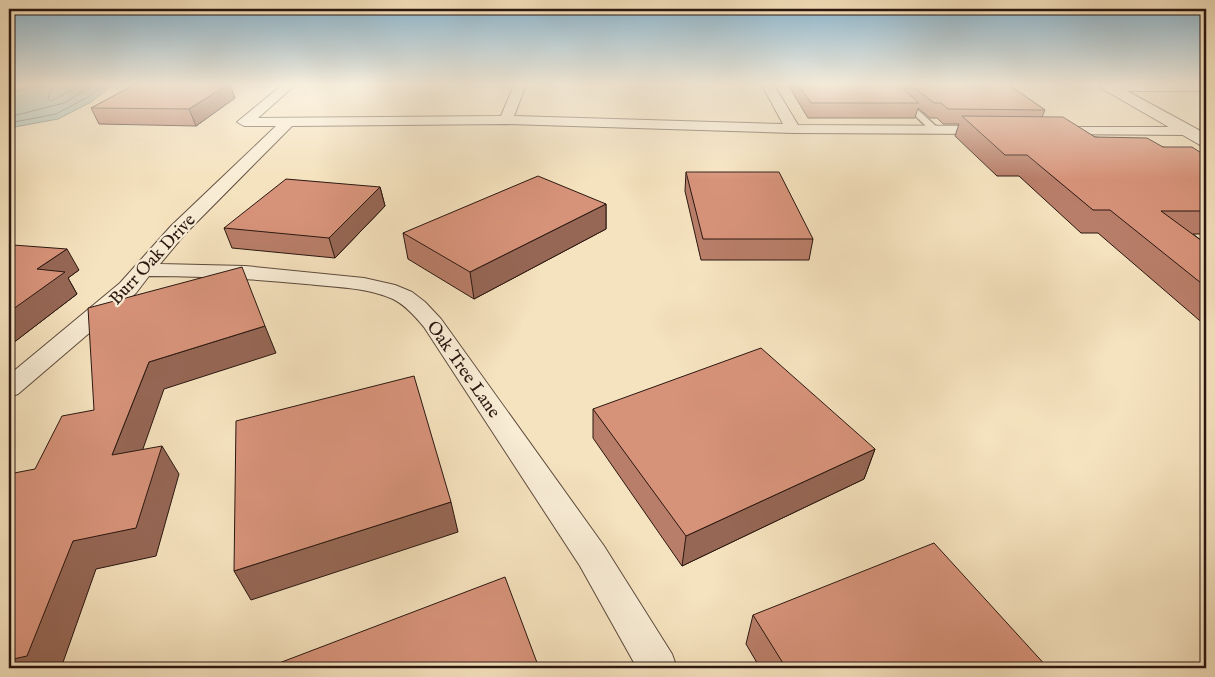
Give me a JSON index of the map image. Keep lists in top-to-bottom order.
{
  "streets": {
    "street": ["Burr Oak Drive", "Oak Tree Lane"]
  },
  "crossings": [
    ["Burr Oak Drive", "Oak Tree Lane"]
  ]
}
